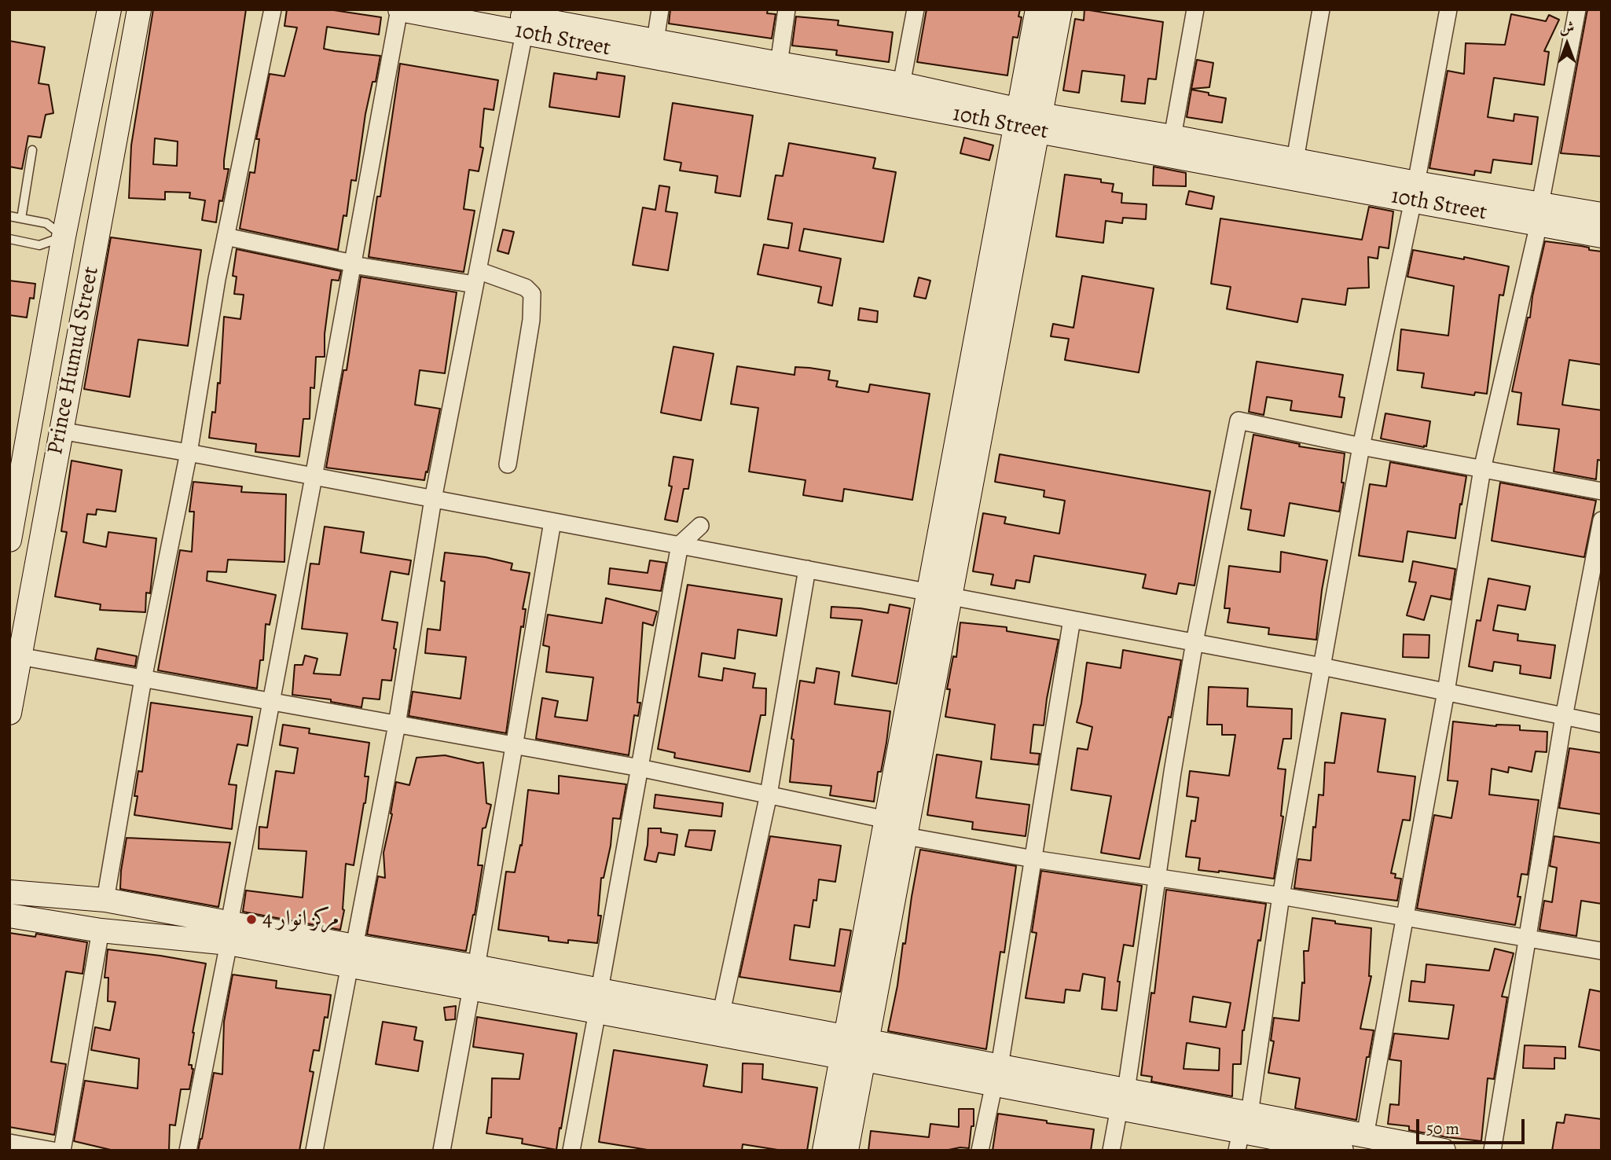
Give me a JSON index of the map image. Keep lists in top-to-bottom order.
{
  "streets": {
    "street": ["10th Street", "Prince Humud Street"]
  },
  "places": ["مركز انوار 4"],
  "scale_bar": "50 m",
  "north": "top"
}
